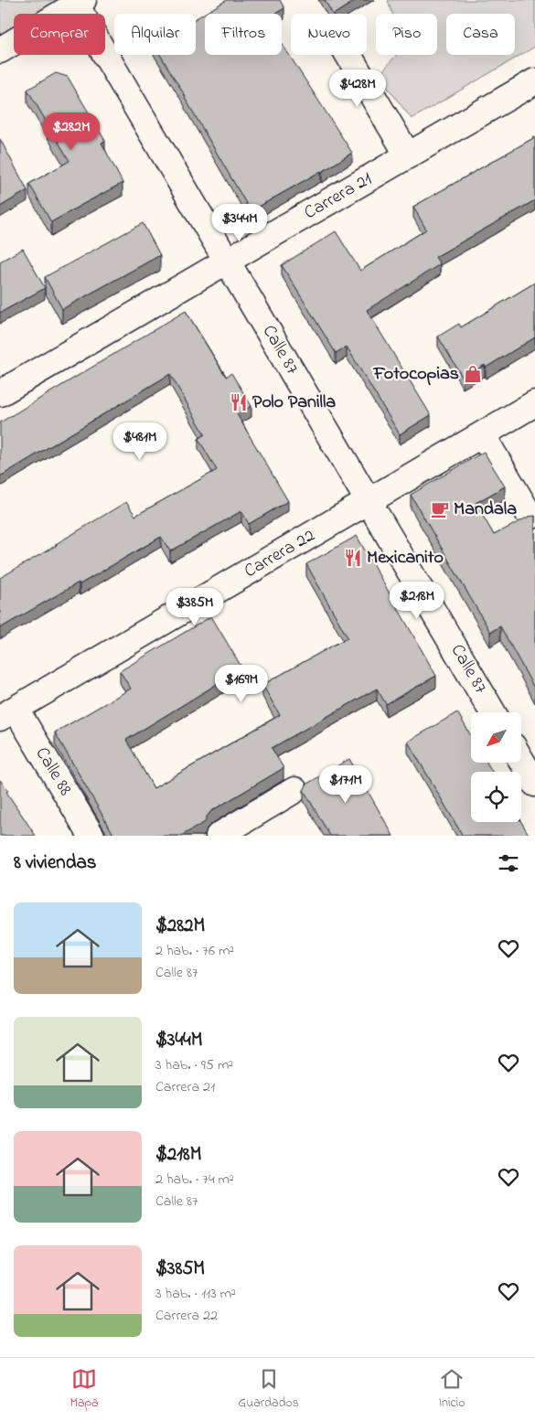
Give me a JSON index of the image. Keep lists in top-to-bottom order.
{
  "streets": {
    "main road": [
      "Carrera 21",
      "Calle 87",
      "Carrera 22",
      "Calle 88"
    ]
  },
  "crossings": [
    ["Carrera 21", "Calle 87"],
    ["Calle 87", "Carrera 22"],
    ["Carrera 22", "Calle 88"]
  ],
  "places": {
    "shop": ["Fotocopias"],
    "restaurant": ["Polo Panilla", "Mexicanito"],
    "cafe": ["Mandala"]
  },
  "north": "bottom left",
  "page": {
    "chip": [
      "Comprar",
      "Alquilar",
      "Filtros",
      "Nuevo",
      "Piso",
      "Casa"
    ],
    "price": [
      "$428M",
      "$282M",
      "$344M",
      "$481M",
      "$218M",
      "$385M",
      "$169M",
      "$171M"
    ],
    "heading": "8 viviendas",
    "list": [
      {
        "name": "$282M",
        "note": "2 hab. · 76 m² · Calle 87"
      },
      {
        "name": "$344M",
        "note": "3 hab. · 95 m² · Carrera 21"
      },
      {
        "name": "$218M",
        "note": "2 hab. · 74 m² · Calle 87"
      },
      {
        "name": "$385M",
        "note": "3 hab. · 113 m² · Carrera 22"
      }
    ],
    "tabs": ["Mapa", "Guardados", "Inicio"]
  }
}
